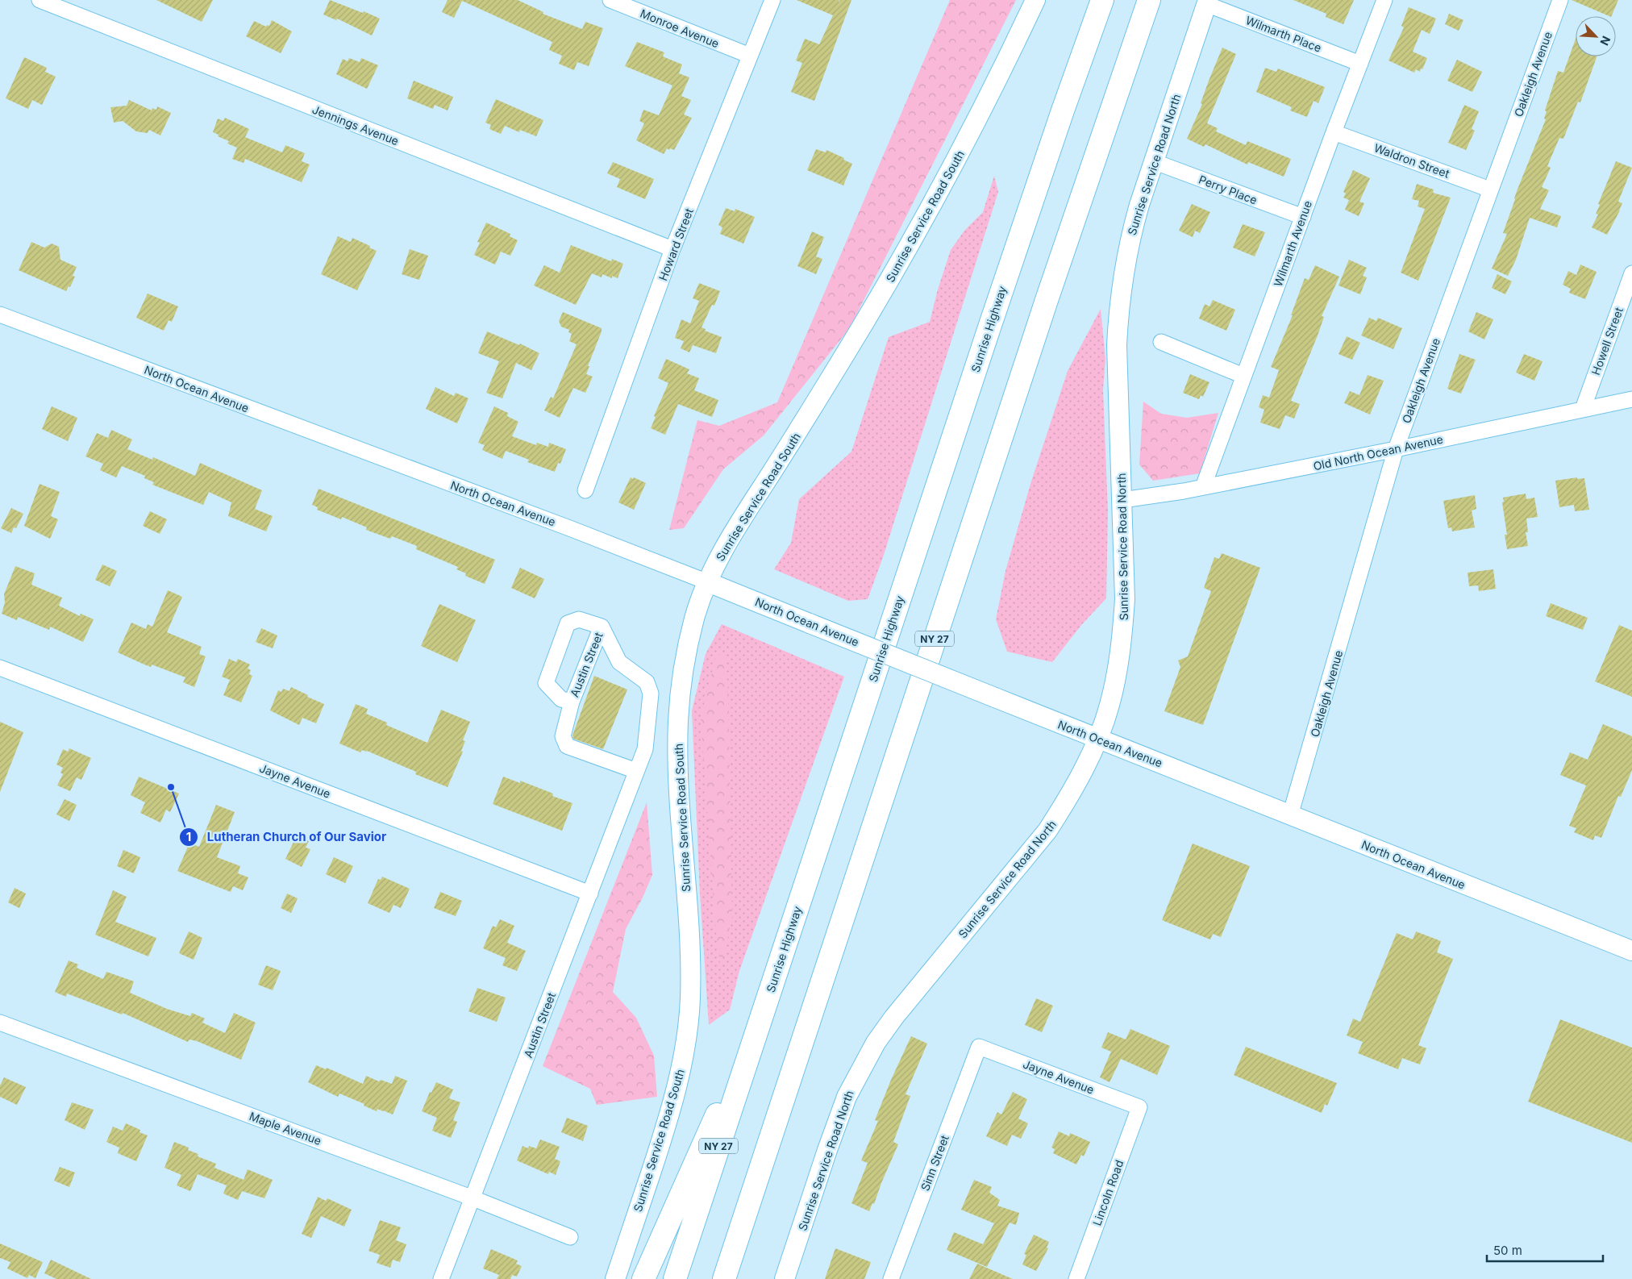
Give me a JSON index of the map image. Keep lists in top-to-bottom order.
{
  "streets": {
    "highway": ["Sunrise Highway", "NY 27"],
    "main road": ["Sunrise Service Road North", "Sunrise Service Road South", "North Ocean Avenue"],
    "street": [
      "Monroe Avenue",
      "Wilmarth Place",
      "Oakleigh Avenue",
      "Jennings Avenue",
      "Waldron Street",
      "Perry Place",
      "Wilmarth Avenue",
      "Howard Street",
      "Howell Street",
      "Old North Ocean Avenue",
      "Austin Street",
      "Jayne Avenue",
      "Maple Avenue",
      "Sinn Street",
      "Lincoln Road"
    ]
  },
  "crossings": [
    ["Monroe Avenue", "Howard Street"],
    ["Wilmarth Place", "Sunrise Service Road North"],
    ["Wilmarth Place", "Wilmarth Avenue"],
    ["Oakleigh Avenue", "Waldron Street"],
    ["Oakleigh Avenue", "North Ocean Avenue"],
    ["Oakleigh Avenue", "Old North Ocean Avenue"],
    ["Jennings Avenue", "Howard Street"],
    ["Waldron Street", "Wilmarth Avenue"],
    ["Sunrise Service Road North", "Perry Place"],
    ["Sunrise Service Road North", "North Ocean Avenue"],
    ["Sunrise Service Road North", "Old North Ocean Avenue"],
    ["Perry Place", "Wilmarth Avenue"],
    ["Sunrise Service Road South", "North Ocean Avenue"],
    ["Wilmarth Avenue", "Old North Ocean Avenue"],
    ["Howell Street", "Old North Ocean Avenue"],
    ["Austin Street", "Jayne Avenue"],
    ["Austin Street", "Maple Avenue"],
    ["Jayne Avenue", "Sinn Street"],
    ["Jayne Avenue", "Lincoln Road"]
  ],
  "places": ["Lutheran Church of Our Savior"],
  "scale_bar": "50 m",
  "north": "bottom right"
}
